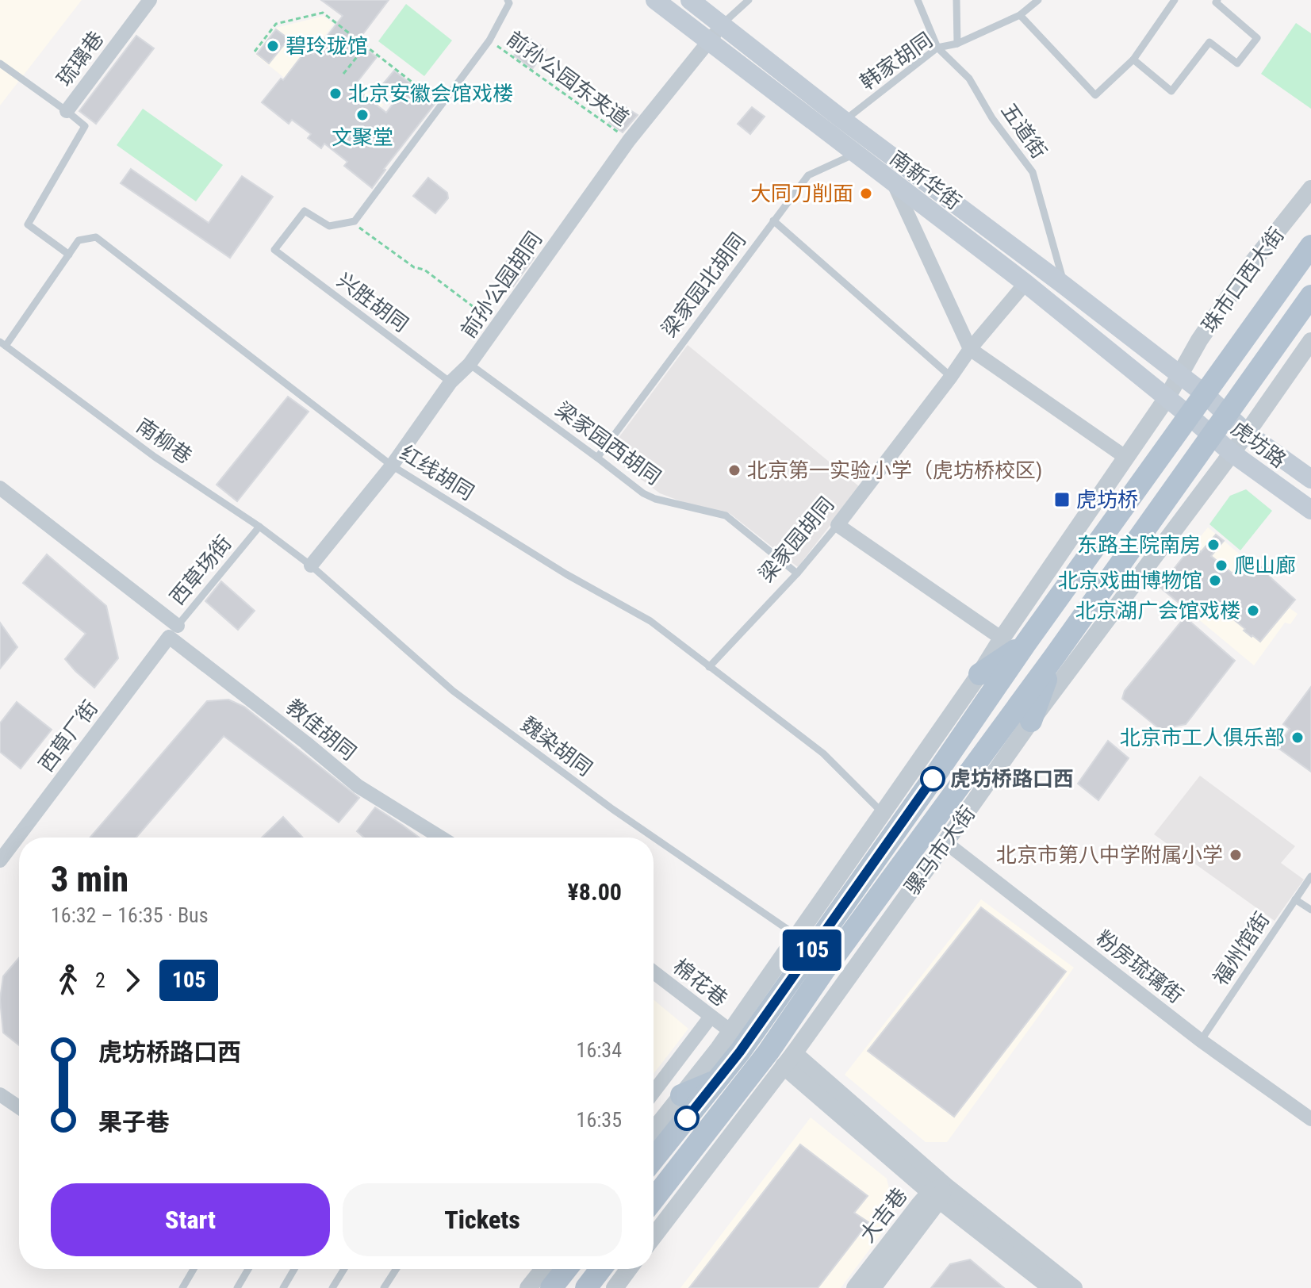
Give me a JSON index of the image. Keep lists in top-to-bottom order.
{
  "streets": {
    "main road": [
      "南新华街",
      "珠市口西大街",
      "虎坊路",
      "骡马市大街"
    ],
    "street": [
      "琉璃巷",
      "前孙公园胡同",
      "梁家园胡同",
      "教佳胡同",
      "西草厂街",
      "粉房琉璃街",
      "棉花巷",
      "大吉巷"
    ],
    "lane": [
      "韩家胡同",
      "五道街",
      "梁家园北胡同",
      "兴胜胡同",
      "南柳巷",
      "梁家园西胡同",
      "红线胡同",
      "西草场街",
      "魏染胡同",
      "福州馆街"
    ],
    "path": ["前孙公园东夹道"]
  },
  "crossings": [
    ["韩家胡同", "五道街"],
    ["韩家胡同", "南新华街"],
    ["前孙公园东夹道", "前孙公园胡同"],
    ["五道街", "南新华街"],
    ["南新华街", "珠市口西大街"],
    ["南新华街", "前孙公园胡同"],
    ["南新华街", "梁家园北胡同"],
    ["南新华街", "虎坊路"],
    ["南新华街", "梁家园胡同"],
    ["珠市口西大街", "虎坊路"],
    ["前孙公园胡同", "兴胜胡同"],
    ["前孙公园胡同", "南柳巷"],
    ["前孙公园胡同", "梁家园西胡同"],
    ["前孙公园胡同", "红线胡同"],
    ["前孙公园胡同", "魏染胡同"],
    ["梁家园北胡同", "梁家园西胡同"],
    ["南柳巷", "红线胡同"],
    ["南柳巷", "西草场街"],
    ["南柳巷", "魏染胡同"],
    ["梁家园西胡同", "梁家园胡同"],
    ["虎坊路", "骡马市大街"],
    ["红线胡同", "梁家园胡同"],
    ["西草场街", "教佳胡同"],
    ["西草场街", "西草厂街"],
    ["教佳胡同", "西草厂街"],
    ["骡马市大街", "粉房琉璃街"],
    ["福州馆街", "粉房琉璃街"]
  ],
  "places": {
    "other": [
      "碧玲珑馆",
      "北京安徽会馆戏楼",
      "文聚堂",
      "大同刀削面",
      "北京第一实验小学（虎坊桥校区)",
      "东路主院南房",
      "爬山廊",
      "北京戏曲博物馆",
      "北京湖广会馆戏楼",
      "北京市工人俱乐部",
      "虎坊桥路口西",
      "北京市第八中学附属小学"
    ],
    "transit": ["虎坊桥"]
  },
  "lines": ["bus line 105"],
  "page": {
    "on_map": "105",
    "heading": ["3 min", "16:32 – 16:35 · Bus", "¥8.00"],
    "legs": ["2", "105"],
    "list": [
      {
        "name": "虎坊桥路口西",
        "value": "16:34"
      },
      {
        "name": "果子巷",
        "value": "16:35"
      }
    ],
    "buttons": ["Start", "Tickets"]
  }
}
